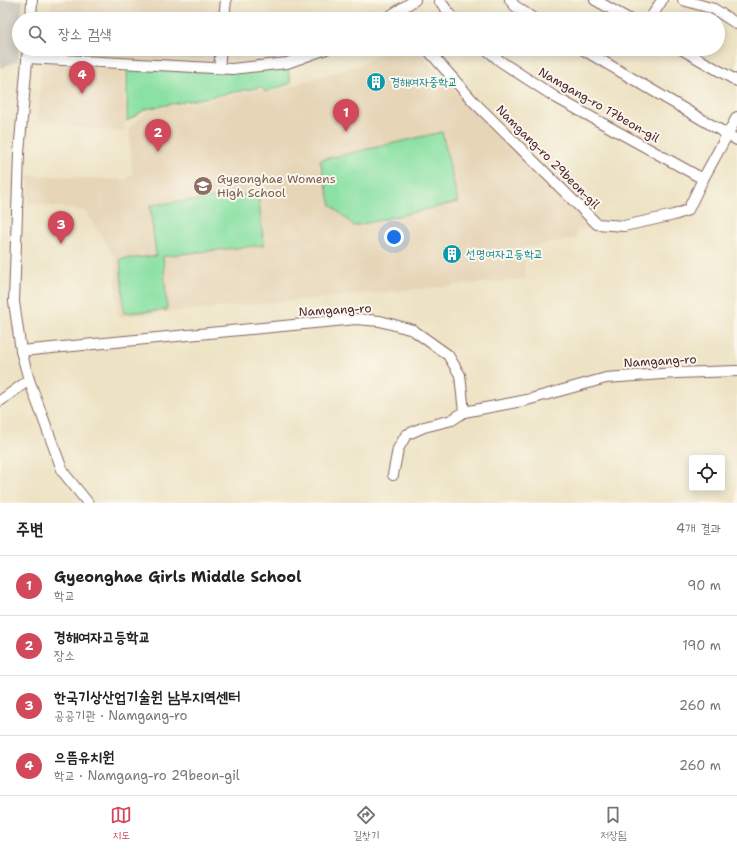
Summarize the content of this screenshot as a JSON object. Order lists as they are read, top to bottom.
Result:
{
  "streets": {
    "street": ["Namgang-ro 17beon-gil", "Namgang-ro 29beon-gil", "Namgang-ro"]
  },
  "crossings": [
    ["Namgang-ro 17beon-gil", "Namgang-ro 29beon-gil"]
  ],
  "places": {
    "building": ["경해여자중학교", "선명여자고등학교"],
    "school or university": ["Gyeonghae Womens High School"]
  },
  "page": {
    "search": "장소 검색",
    "pins": [
      "4",
      "1",
      "2",
      "3"
    ],
    "heading": ["주변", "4개 결과"],
    "list": [
      {
        "mark": "1",
        "name": "Gyeonghae Girls Middle School",
        "note": "학교",
        "value": "90 m"
      },
      {
        "mark": "2",
        "name": "경해여자고등학교",
        "note": "장소",
        "value": "190 m"
      },
      {
        "mark": "3",
        "name": "한국기상산업기술원 남부지역센터",
        "note": "공공기관 · Namgang-ro",
        "value": "260 m"
      },
      {
        "mark": "4",
        "name": "으뜸유치원",
        "note": "학교 · Namgang-ro 29beon-gil",
        "value": "260 m"
      }
    ],
    "nav": ["지도", "길찾기", "저장됨"]
  }
}
